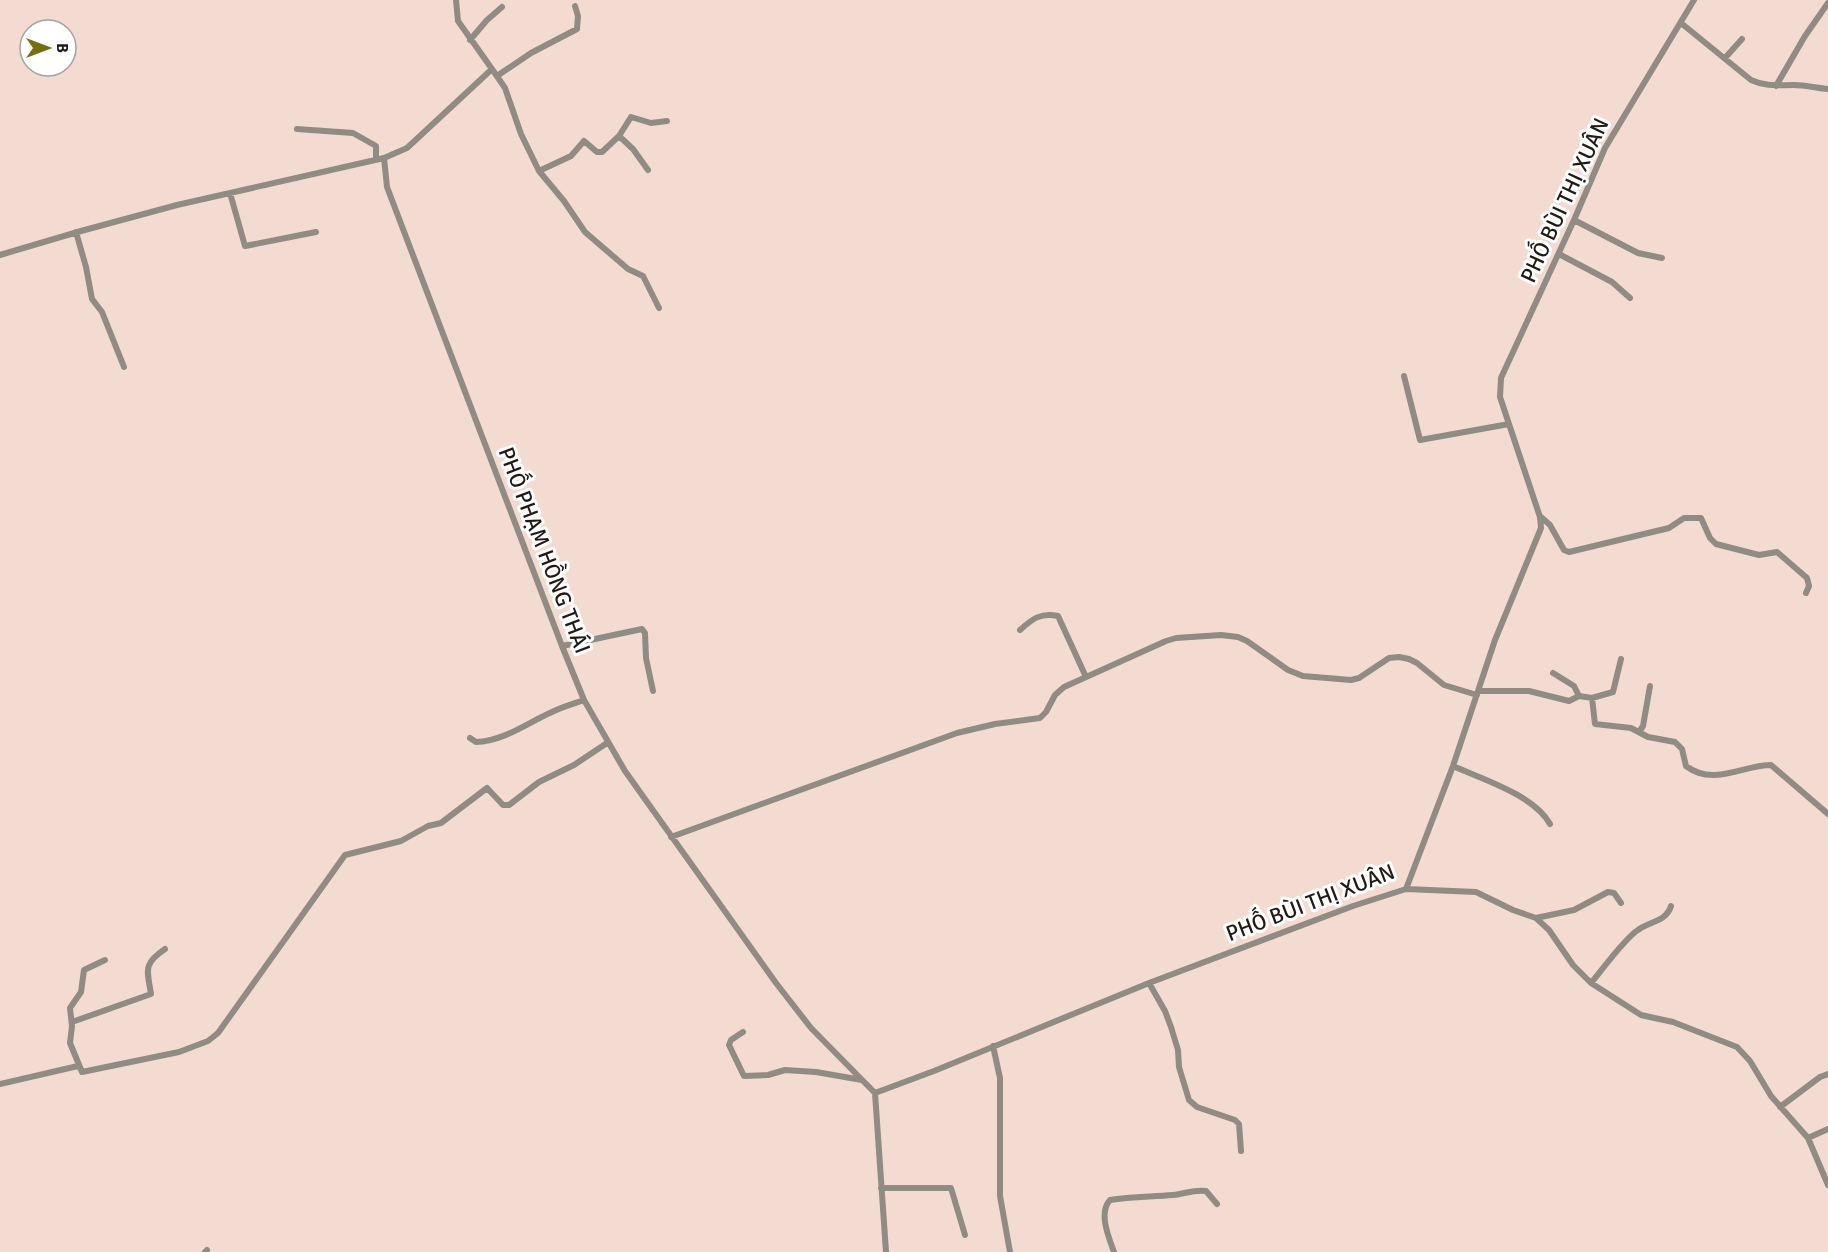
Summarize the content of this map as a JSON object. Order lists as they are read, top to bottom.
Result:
{
  "streets": {
    "street": ["PHỐ BÙI THỊ XUÂN", "PHỐ PHẠM HỒNG THÁI"]
  },
  "crossings": [
    ["PHỐ BÙI THỊ XUÂN", "PHỐ PHẠM HỒNG THÁI"]
  ],
  "north": "right"
}
